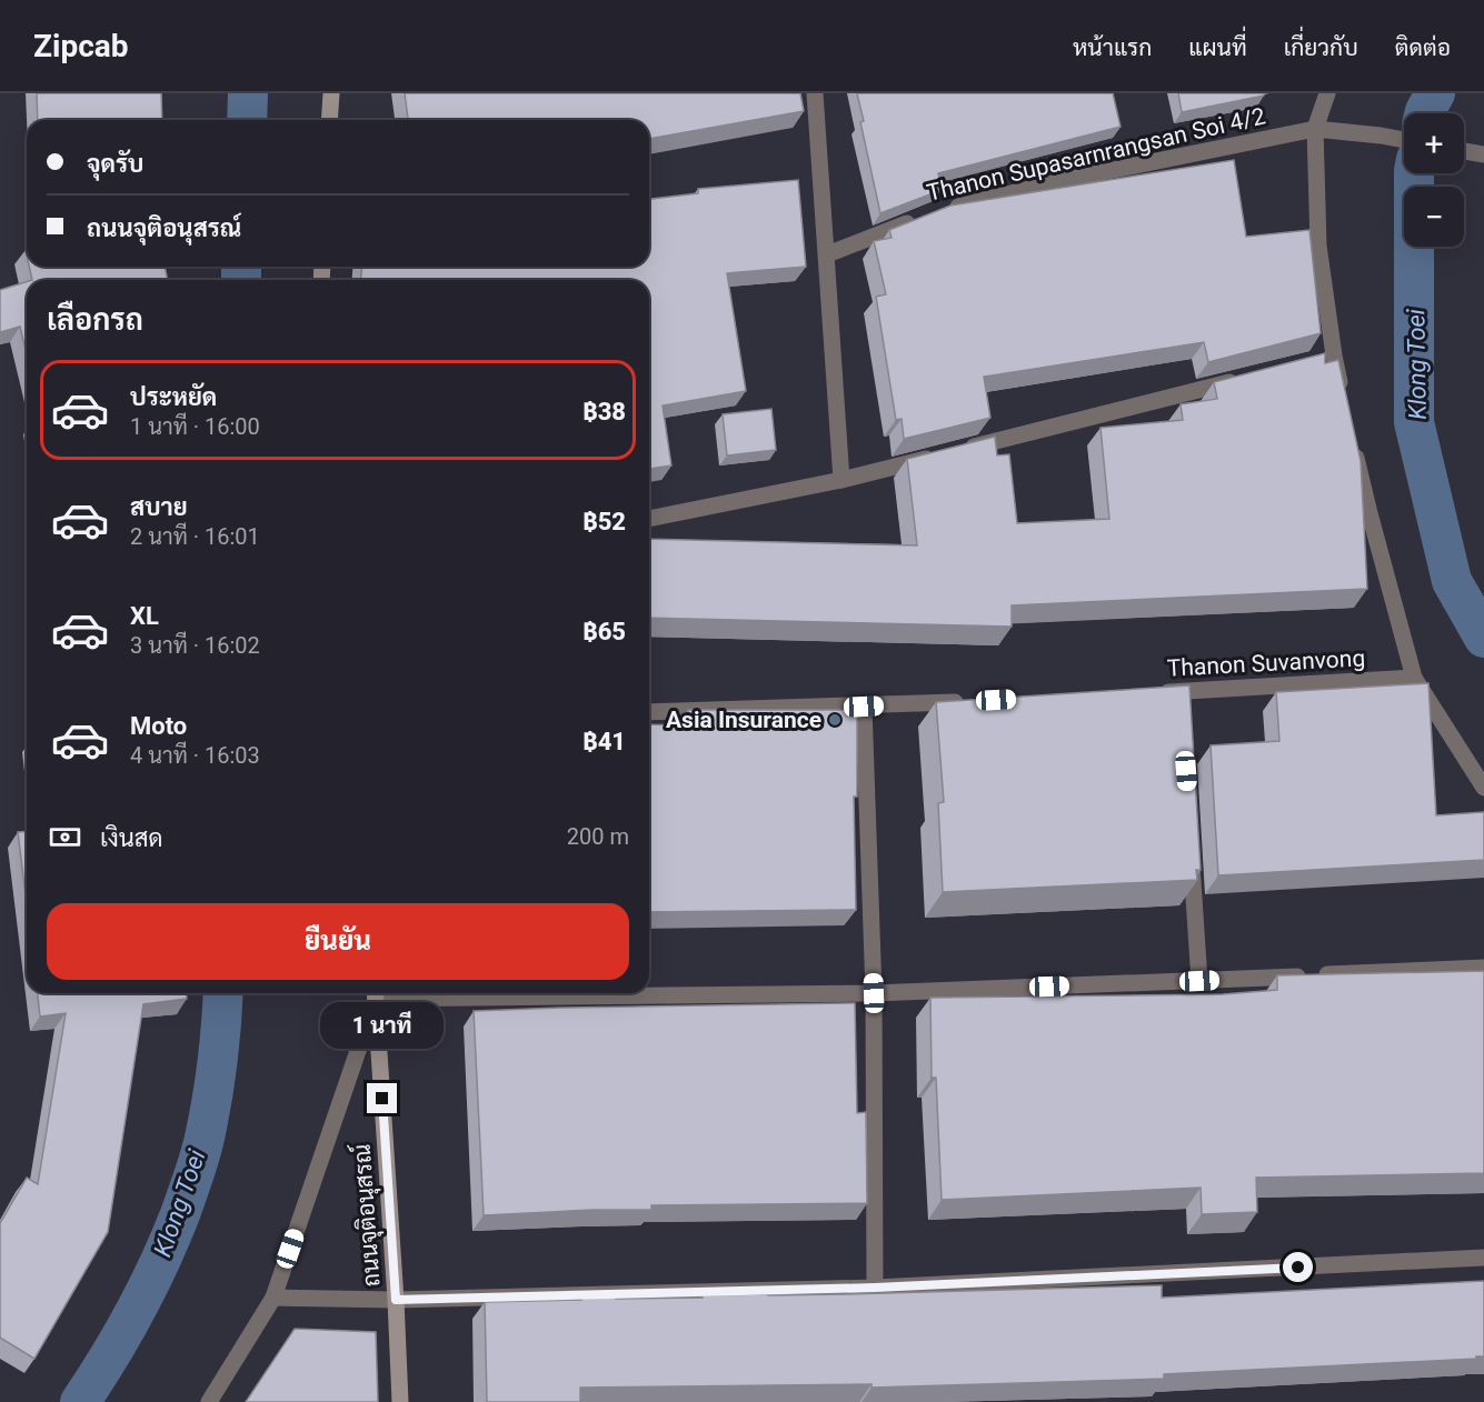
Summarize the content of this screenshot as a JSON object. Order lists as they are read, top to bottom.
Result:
{
  "streets": {
    "street": ["Thanon Supasarnrangsan Soi 4/2", "Thanon Suvanvong", "ถนนจุติอนุสรณ์"]
  },
  "water": ["Klong Toei"],
  "places": ["Asia Insurance"],
  "page": {
    "header": "Zipcab",
    "nav": [
      "หน้าแรก",
      "แผนที่",
      "เกี่ยวกับ",
      "ติดต่อ"
    ],
    "map_buttons": ["+", "−"],
    "banner": ["จุดรับ", "ถนนจุติอนุสรณ์"],
    "heading": "เลือกรถ",
    "list": [
      {
        "name": "ประหยัด",
        "note": "1 นาที · 16:00",
        "value": "฿38"
      },
      {
        "name": "สบาย",
        "note": "2 นาที · 16:01",
        "value": "฿52"
      },
      {
        "name": "XL",
        "note": "3 นาที · 16:02",
        "value": "฿65"
      },
      {
        "name": "Moto",
        "note": "4 นาที · 16:03",
        "value": "฿41"
      }
    ],
    "pay": ["เงินสด", "200 m"],
    "buttons": "ยืนยัน",
    "bubble": "1 นาที"
  }
}
